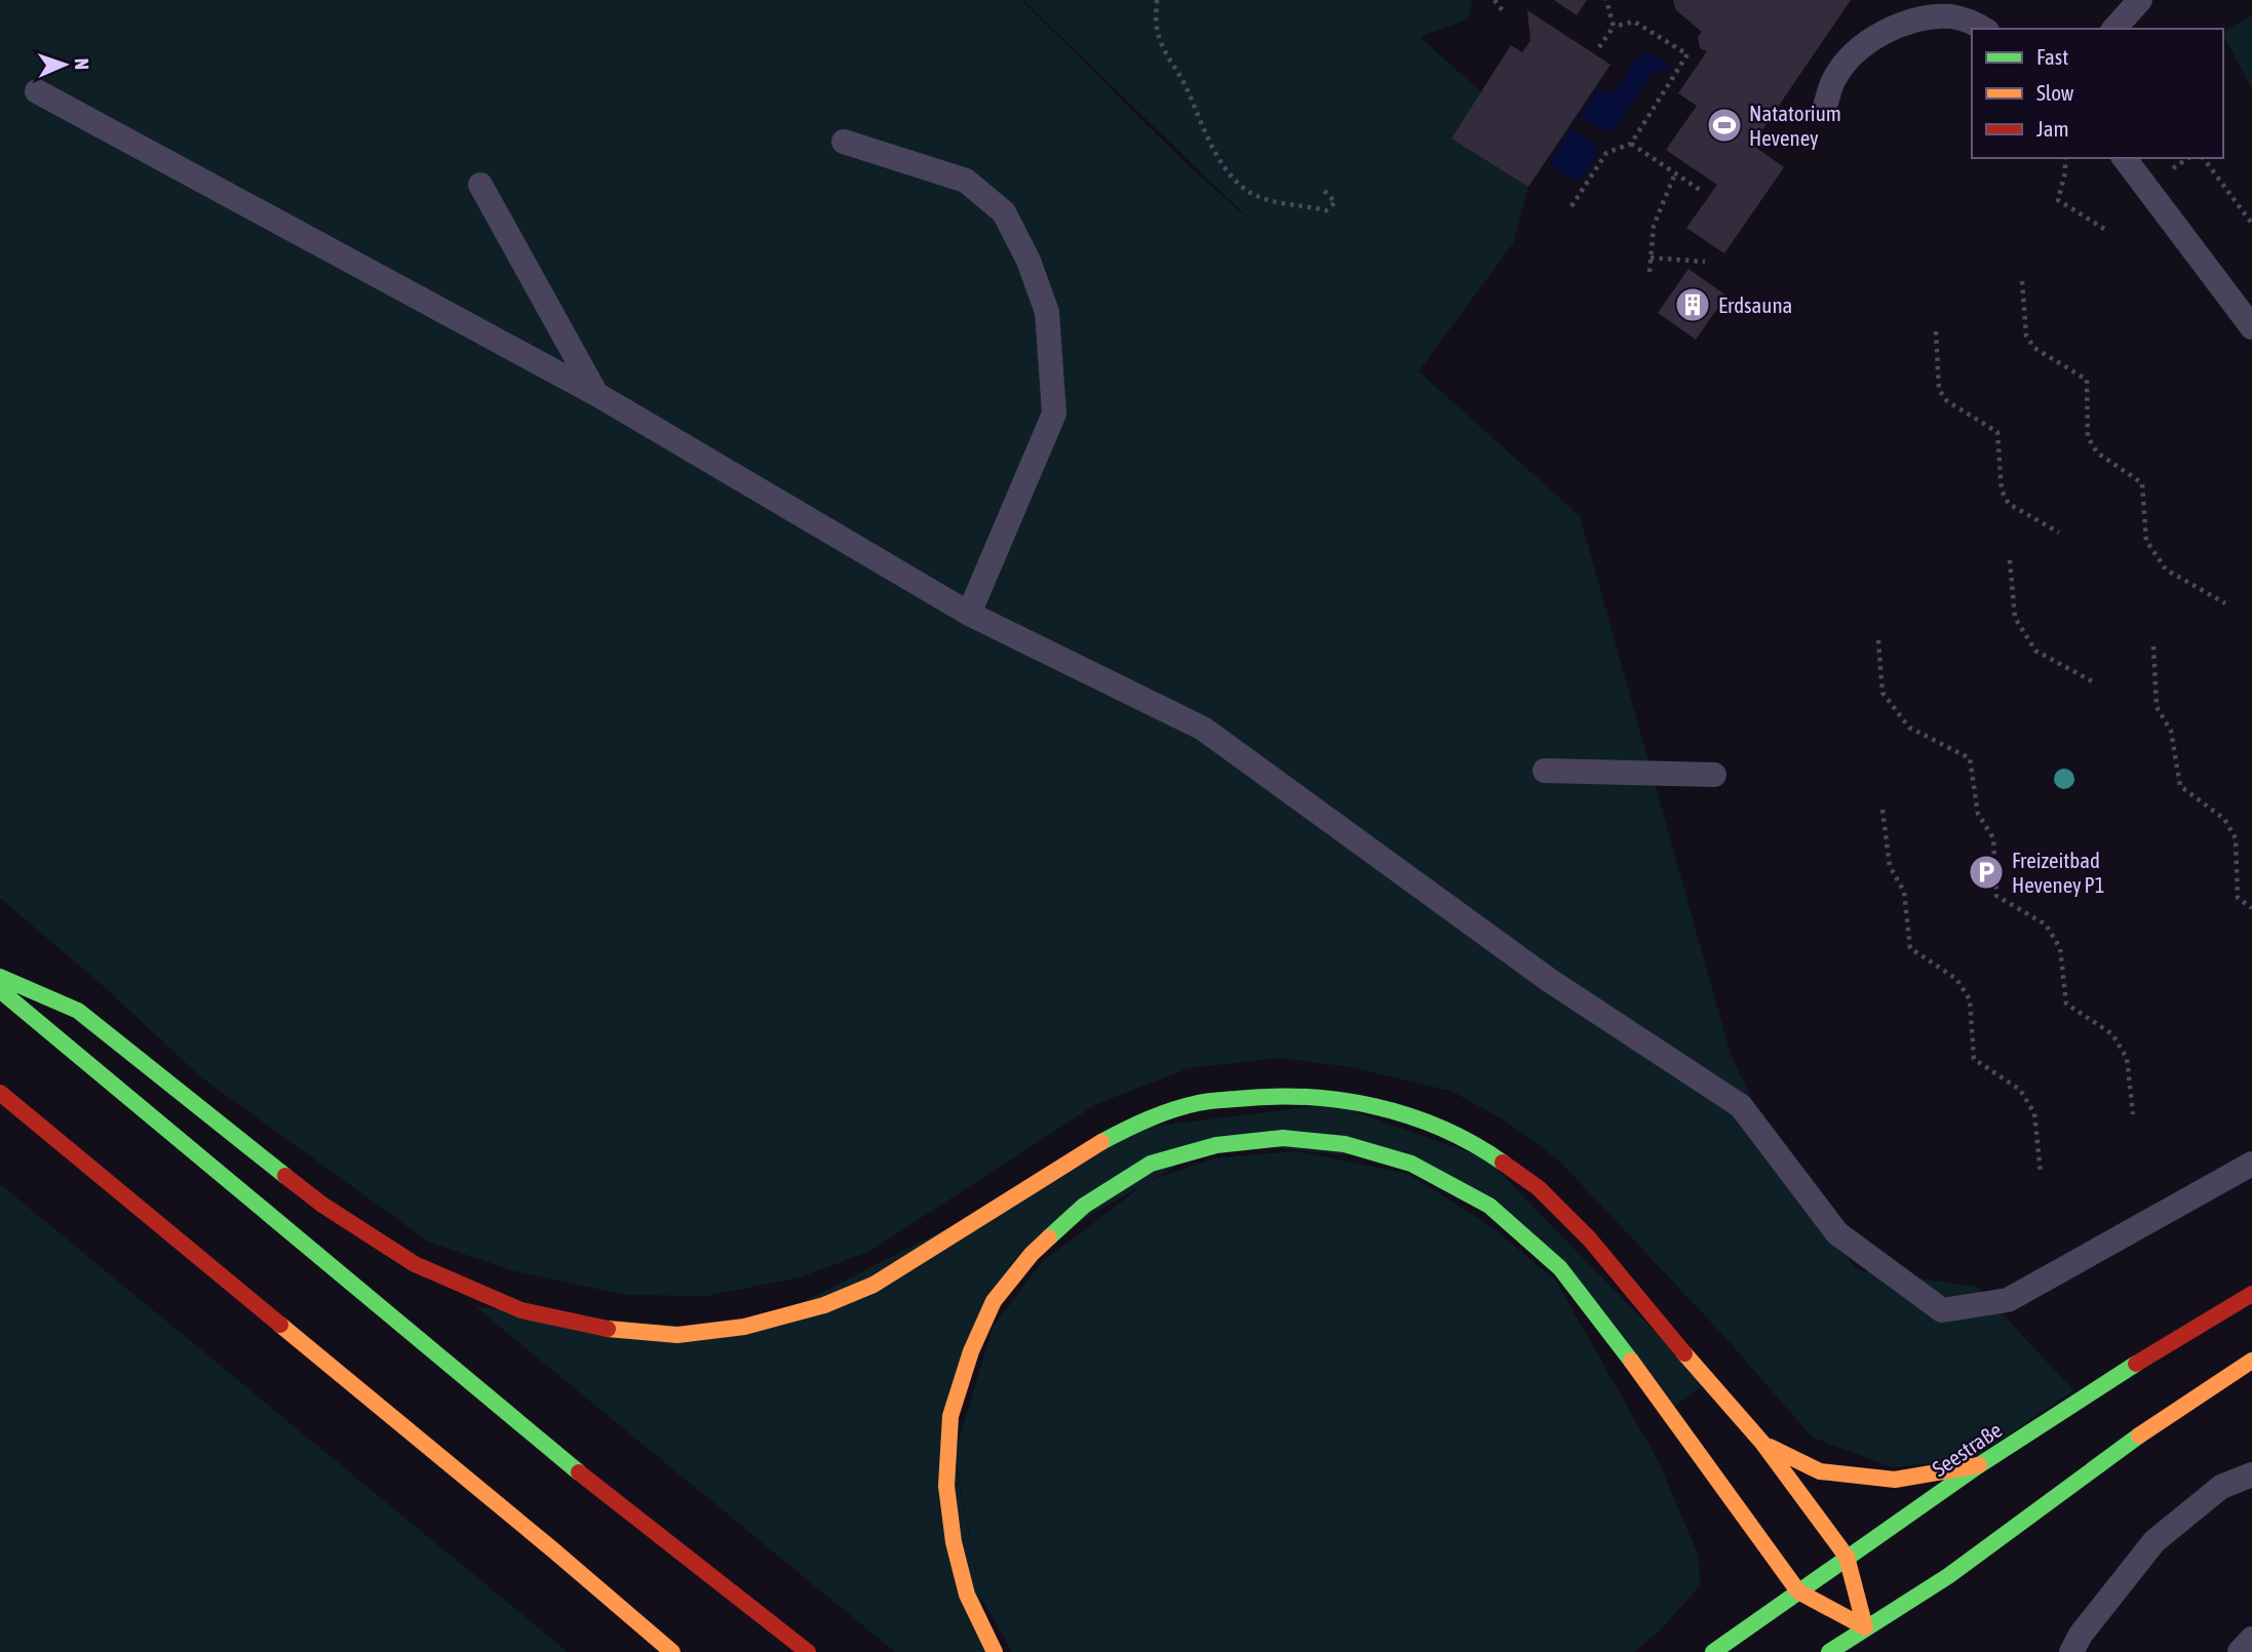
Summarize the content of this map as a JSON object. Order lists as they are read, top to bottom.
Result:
{
  "streets": {
    "main road": ["Seestraße"]
  },
  "places": {
    "sports": ["Natatorium Heveney"],
    "building": ["Erdsauna"],
    "parking": ["Freizeitbad Heveney P1"]
  },
  "legend": ["Fast", "Slow", "Jam"],
  "north": "right"
}
